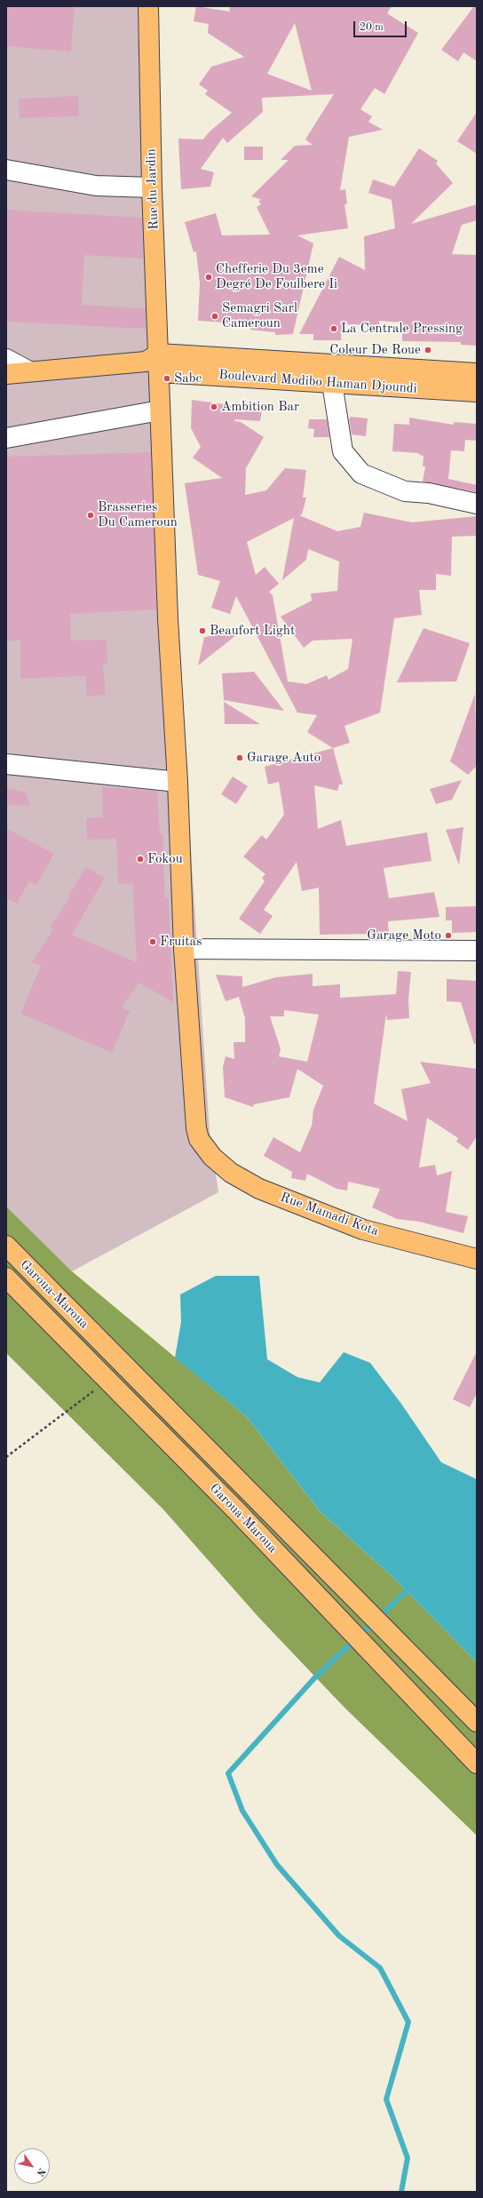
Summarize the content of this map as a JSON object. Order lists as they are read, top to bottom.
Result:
{
  "streets": {
    "main road": [
      "Rue du Jardin",
      "Boulevard Modibo Haman Djoundi",
      "Rue Mamadi Kota",
      "Garoua-Maroua"
    ]
  },
  "crossings": [
    ["Rue du Jardin", "Boulevard Modibo Haman Djoundi"],
    ["Rue du Jardin", "Rue Mamadi Kota"]
  ],
  "places": [
    "Chefferie Du 3eme Degré De Foulbere Ii",
    "Semagri Sarl Cameroun",
    "La Centrale Pressing",
    "Coleur De Roue",
    "Sabc",
    "Ambition Bar",
    "Brasseries Du Cameroun",
    "Beaufort Light",
    "Garage Auto",
    "Fokou",
    "Garage Moto",
    "Fruitas"
  ],
  "scale_bar": "20 m",
  "north": "bottom right"
}
